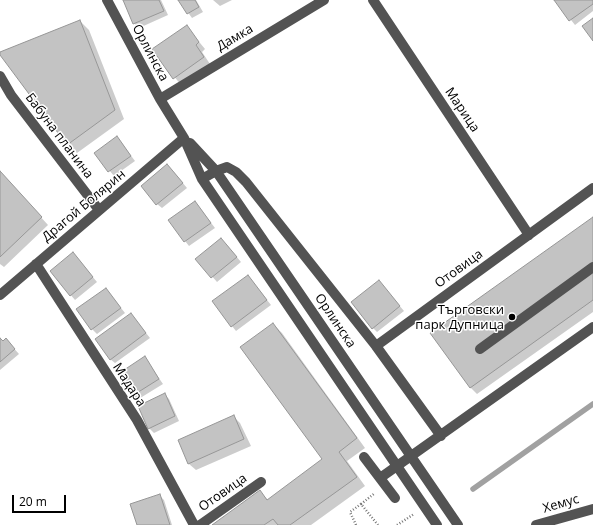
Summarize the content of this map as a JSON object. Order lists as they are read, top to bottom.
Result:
{
  "streets": {
    "street": [
      "Дамка",
      "Орлинска",
      "Марица",
      "Бабуна планина",
      "Драгой Болярин",
      "Отовица",
      "Мадара",
      "Хемус"
    ]
  },
  "crossings": [
    ["Дамка", "Орлинска"],
    ["Орлинска", "Драгой Болярин"],
    ["Марица", "Отовица"],
    ["Бабуна планина", "Драгой Болярин"],
    ["Драгой Болярин", "Мадара"]
  ],
  "places": ["Търговски парк Дупница"],
  "scale_bar": "20 m"
}
